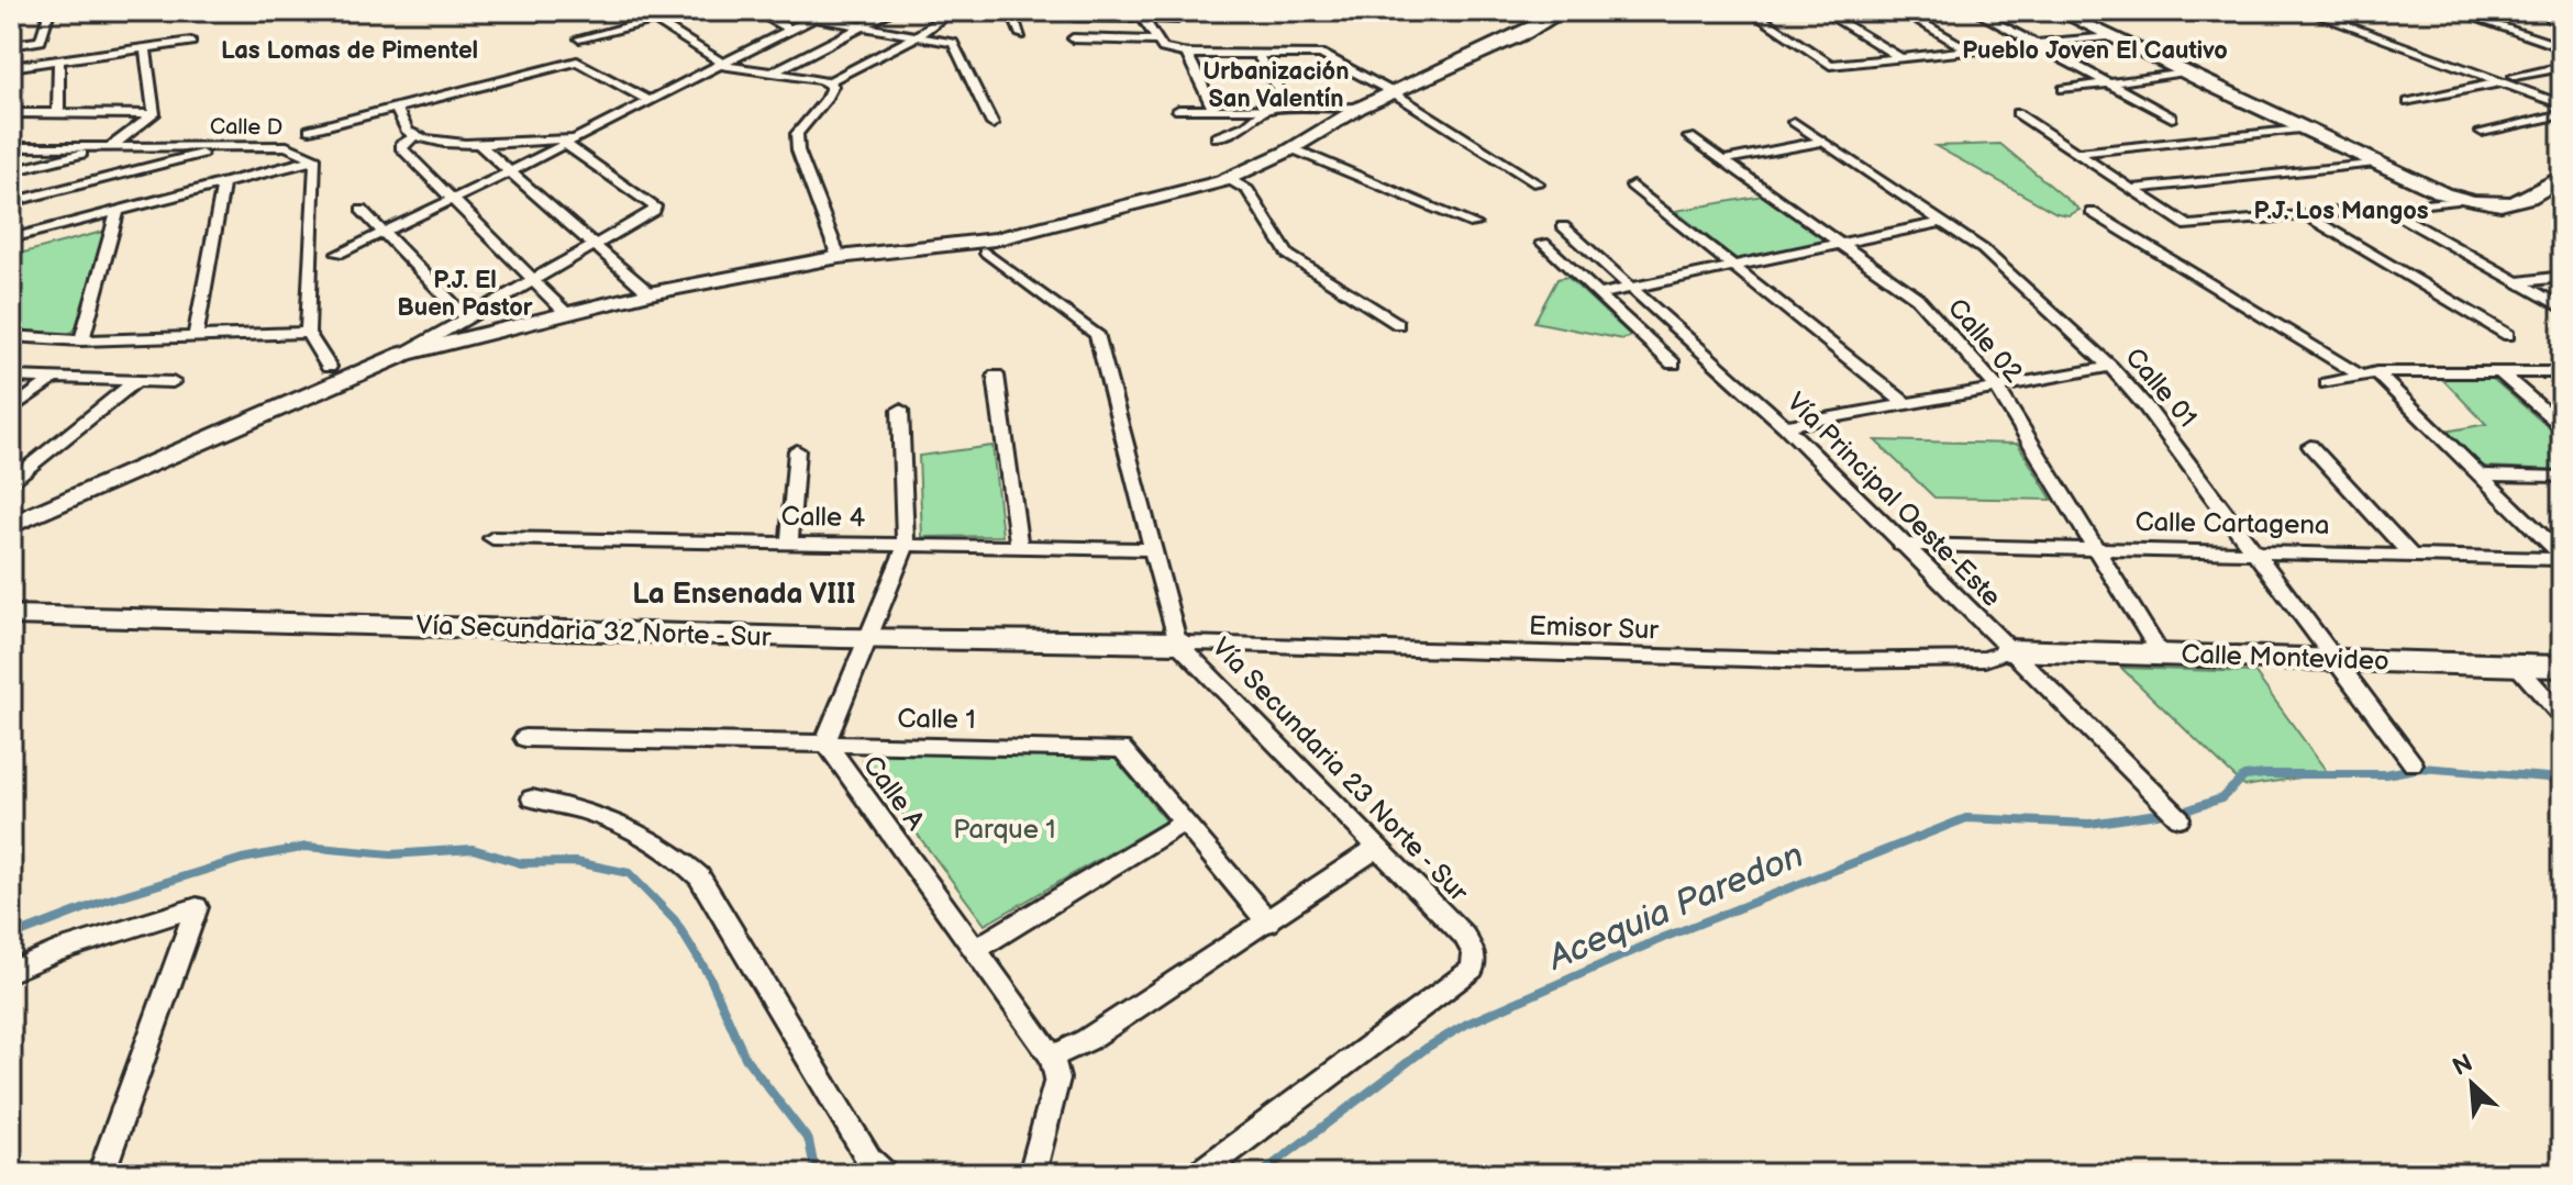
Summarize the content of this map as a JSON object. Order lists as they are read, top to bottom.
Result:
{
  "streets": {
    "street": [
      "Calle D",
      "Calle 02",
      "Calle 01",
      "Vía Principal Oeste-Este",
      "Calle 4",
      "Calle Cartagena",
      "Emisor Sur",
      "Vía Secundaria 32 Norte - Sur",
      "Calle Montevideo",
      "Calle 1",
      "Vía Secundaria 23 Norte - Sur",
      "Calle A"
    ]
  },
  "crossings": [
    ["Calle 02", "Calle Cartagena"],
    ["Calle 02", "Calle Montevideo"],
    ["Calle 01", "Calle Cartagena"],
    ["Calle 01", "Calle Montevideo"],
    ["Vía Principal Oeste-Este", "Calle Cartagena"],
    ["Vía Principal Oeste-Este", "Emisor Sur"],
    ["Vía Principal Oeste-Este", "Calle Montevideo"],
    ["Calle 4", "Vía Secundaria 23 Norte - Sur"],
    ["Emisor Sur", "Vía Secundaria 32 Norte - Sur"],
    ["Emisor Sur", "Calle Montevideo"],
    ["Emisor Sur", "Vía Secundaria 23 Norte - Sur"],
    ["Vía Secundaria 32 Norte - Sur", "Vía Secundaria 23 Norte - Sur"],
    ["Calle 1", "Calle A"]
  ],
  "districts": [
    "Las Lomas de Pimentel",
    "Pueblo Joven El Cautivo",
    "Urbanización San Valentín",
    "P.J. Los Mangos",
    "P.J. El Buen Pastor",
    "La Ensenada VIII"
  ],
  "water": ["Acequia Paredon"],
  "parks": ["Parque 1"],
  "north": "top left"
}
